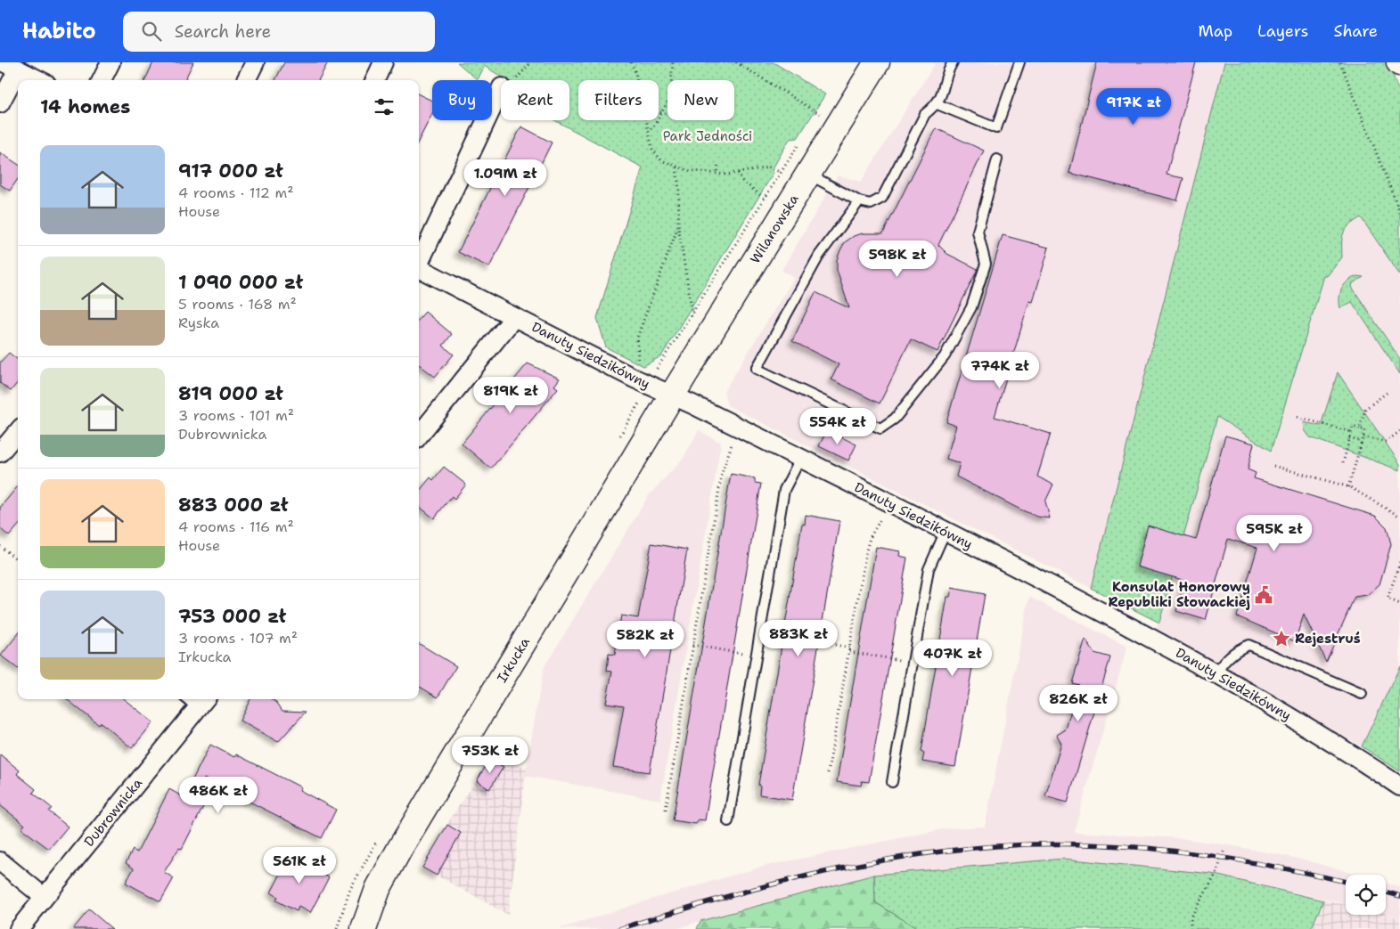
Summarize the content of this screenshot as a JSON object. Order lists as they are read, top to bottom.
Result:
{
  "streets": {
    "street": [
      "Wilanowska",
      "Danuty Siedzikówny",
      "Irkucka",
      "Dubrownicka"
    ]
  },
  "crossings": [
    ["Wilanowska", "Danuty Siedzikówny"],
    ["Wilanowska", "Irkucka"],
    ["Danuty Siedzikówny", "Irkucka"]
  ],
  "parks": ["Park Jedności"],
  "places": {
    "public building": ["Konsulat Honorowy Republiki Słowackiej"],
    "place": ["Rejestruś"]
  },
  "page": {
    "header": "Habito",
    "search": "Search here",
    "nav": ["Map", "Layers", "Share"],
    "chip": [
      "Buy",
      "Rent",
      "Filters",
      "New"
    ],
    "heading": "14 homes",
    "price": [
      "917K zł",
      "1.09M zł",
      "598K zł",
      "774K zł",
      "819K zł",
      "554K zł",
      "595K zł",
      "883K zł",
      "582K zł",
      "407K zł",
      "826K zł",
      "753K zł",
      "486K zł",
      "561K zł"
    ],
    "list": [
      {
        "name": "917 000 zł",
        "note": "4 rooms · 112 m² · House"
      },
      {
        "name": "1 090 000 zł",
        "note": "5 rooms · 168 m² · Ryska"
      },
      {
        "name": "819 000 zł",
        "note": "3 rooms · 101 m² · Dubrownicka"
      },
      {
        "name": "883 000 zł",
        "note": "4 rooms · 116 m² · House"
      },
      {
        "name": "753 000 zł",
        "note": "3 rooms · 107 m² · Irkucka"
      }
    ]
  }
}
